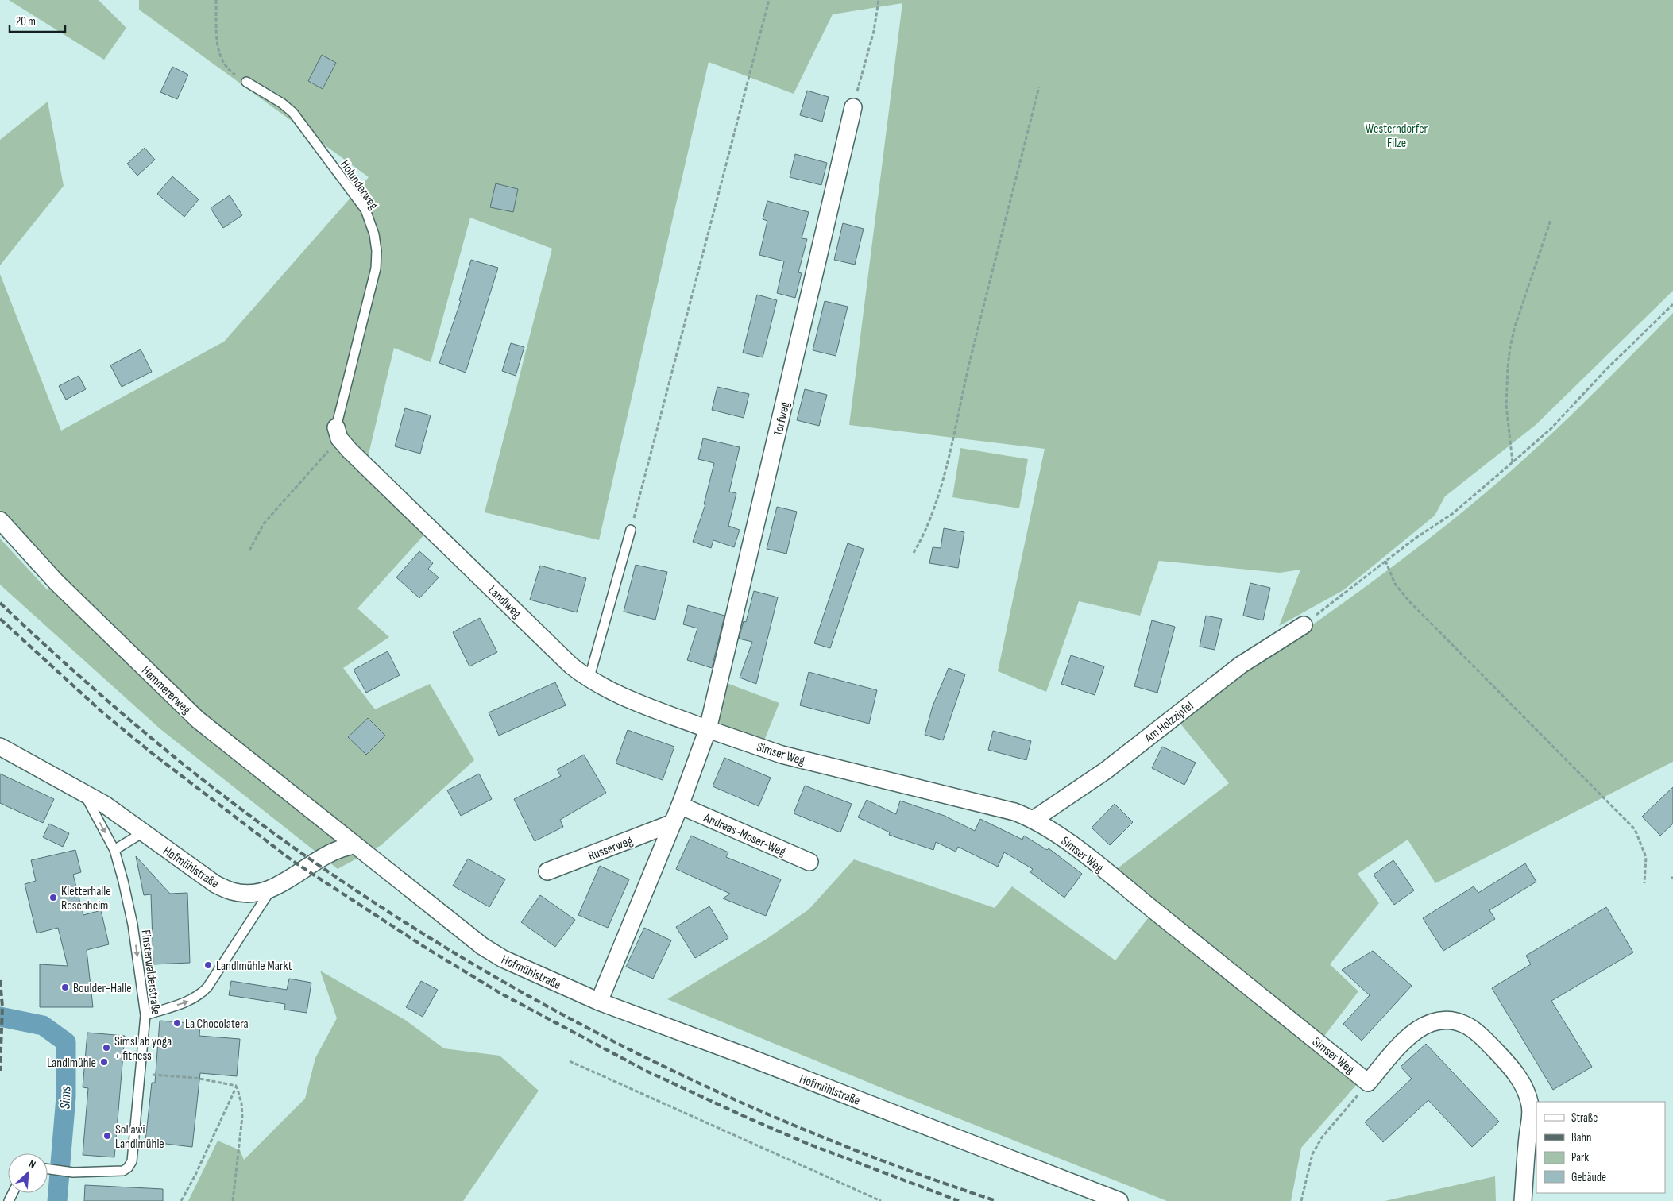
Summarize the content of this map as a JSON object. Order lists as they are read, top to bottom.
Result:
{
  "streets": {
    "street": [
      "Torfweg",
      "Landlweg",
      "Hammererweg",
      "Am Holzzipfel",
      "Simser Weg",
      "Andreas-Moser-Weg",
      "Russerweg",
      "Hofmühlstraße"
    ],
    "lane": ["Holunderweg", "Finsterwalderstraße"]
  },
  "crossings": [
    ["Holunderweg", "Landlweg"],
    ["Torfweg", "Landlweg"],
    ["Torfweg", "Simser Weg"],
    ["Landlweg", "Simser Weg"],
    ["Hammererweg", "Hofmühlstraße"],
    ["Am Holzzipfel", "Simser Weg"],
    ["Hofmühlstraße", "Finsterwalderstraße"]
  ],
  "one_way": ["Finsterwalderstraße"],
  "water": ["Sims"],
  "parks": ["Westerndorfer Filze"],
  "places": [
    "Kletterhalle Rosenheim",
    "Landlmühle Markt",
    "Boulder-Halle",
    "La Chocolatera",
    "SimsLab yoga + fitness",
    "Landlmühle",
    "SoLawi Landlmühle"
  ],
  "legend": [
    "Straße",
    "Bahn",
    "Park",
    "Gebäude"
  ],
  "scale_bar": "20 m",
  "north": "top right"
}
